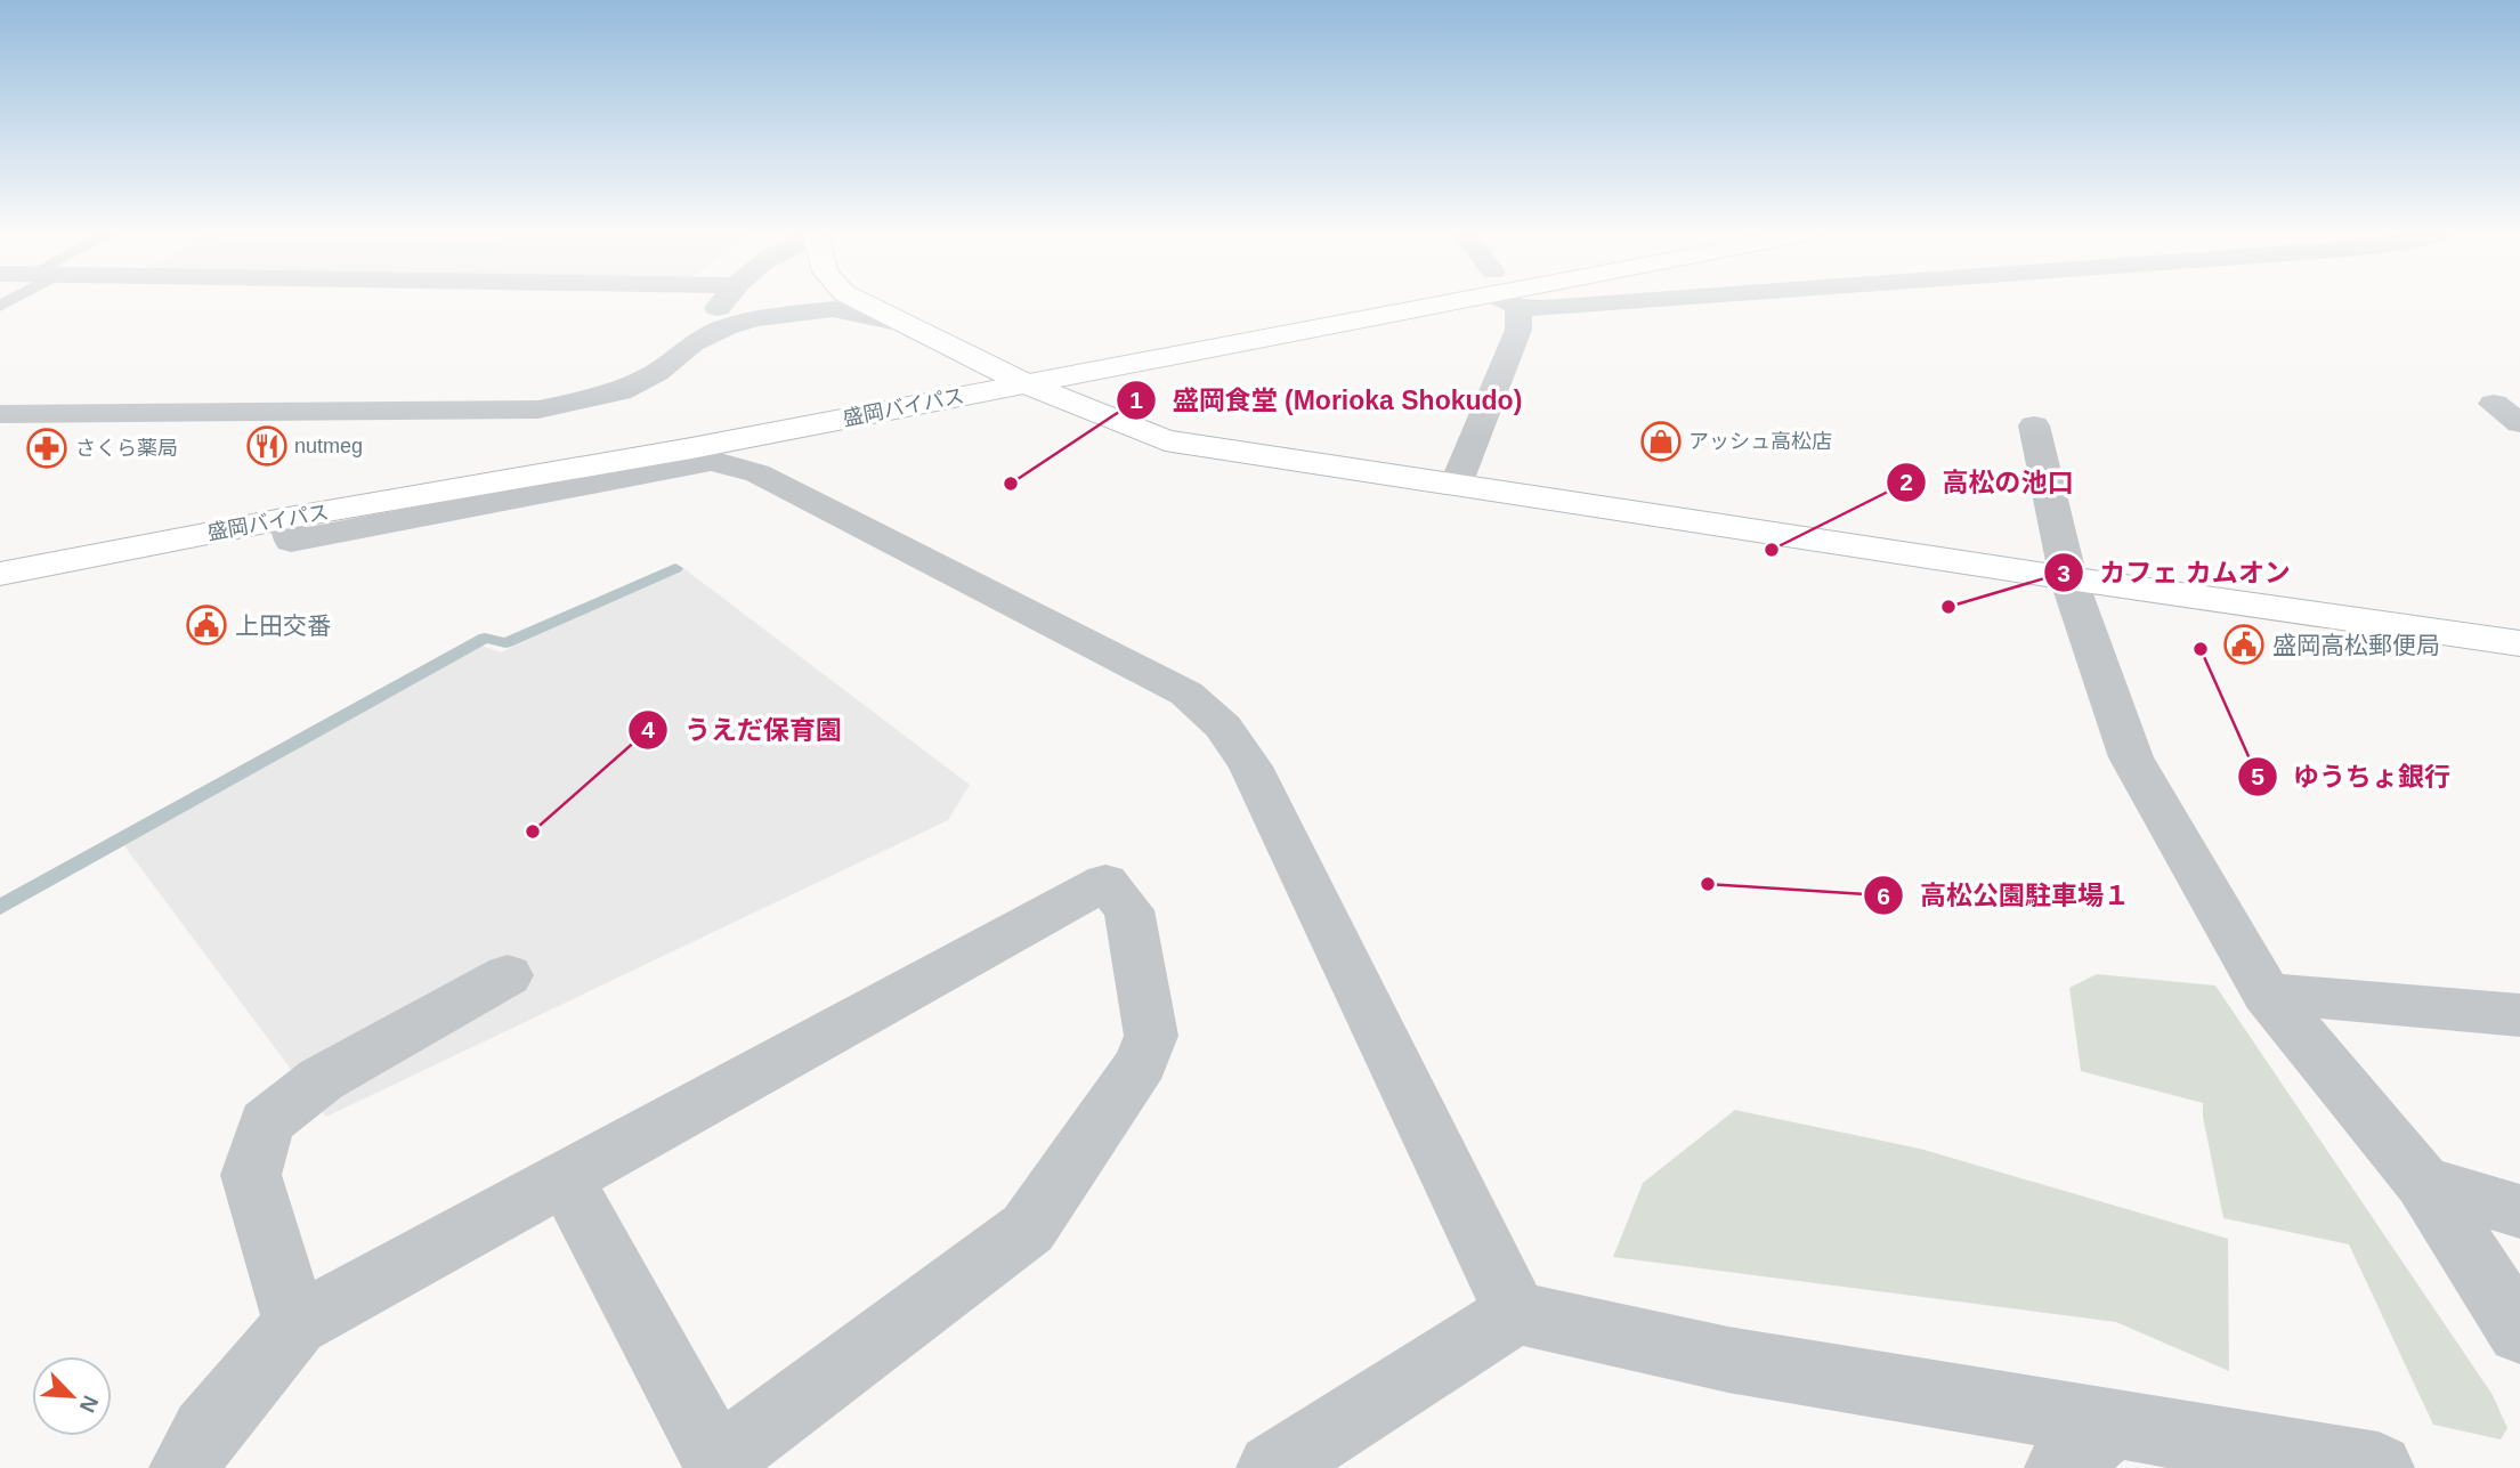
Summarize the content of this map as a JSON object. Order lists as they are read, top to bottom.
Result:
{
  "streets": {
    "main road": ["盛岡バイパス"]
  },
  "places": {
    "shop": ["アッシュ高松店"],
    "restaurant": ["nutmeg"],
    "pharmacy": ["さくら薬局"],
    "other": [
      "盛岡食堂 (Morioka Shokudo)",
      "高松の池口",
      "カフェ カムオン",
      "ゆうちょ銀行",
      "うえだ保育園",
      "高松公園駐車場１"
    ],
    "public building": ["上田交番", "盛岡高松郵便局"]
  },
  "north": "bottom right"
}
